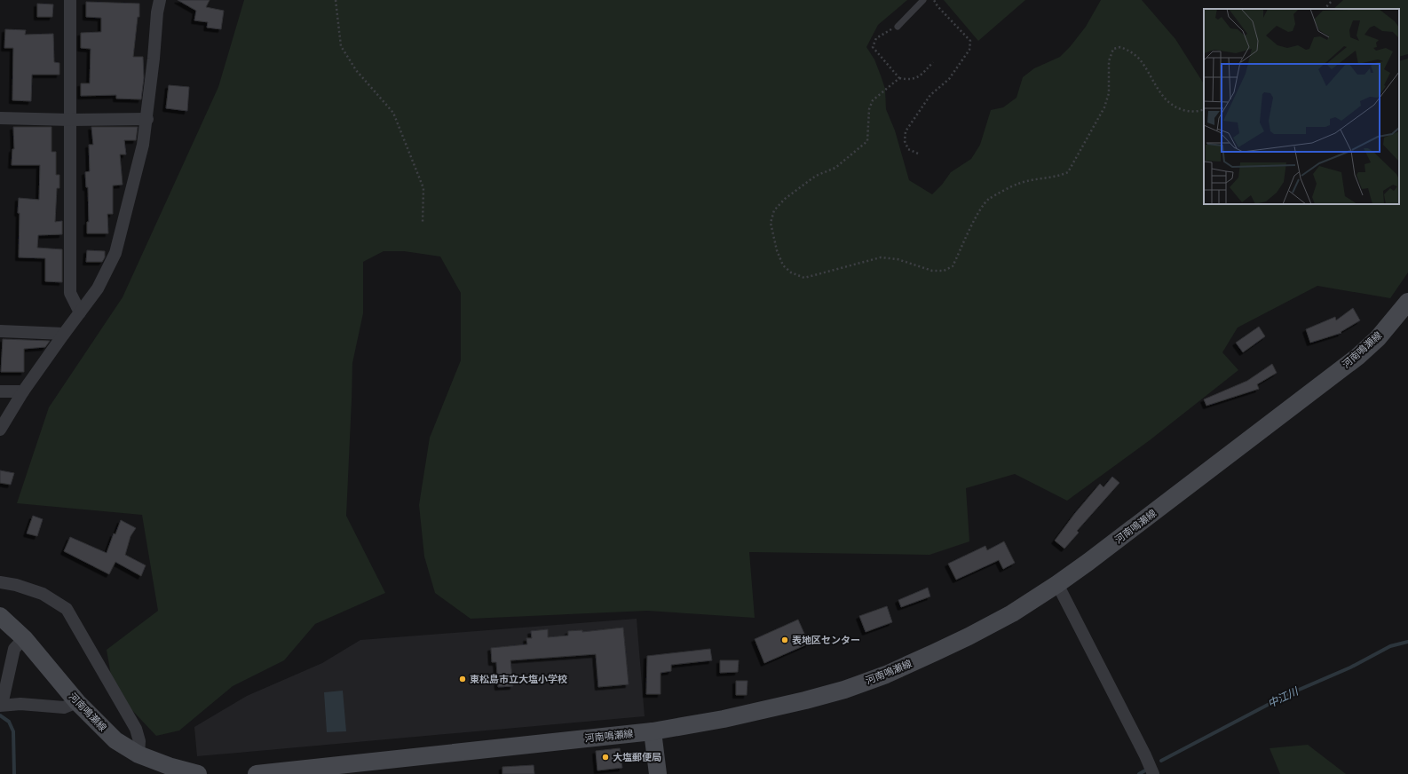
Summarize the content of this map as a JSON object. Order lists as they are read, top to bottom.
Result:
{
  "streets": {
    "main road": ["河南鳴瀬線"]
  },
  "water": ["中江川"],
  "places": ["表地区センター", "東松島市立大塩小学校", "大塩郵便局"]
}
